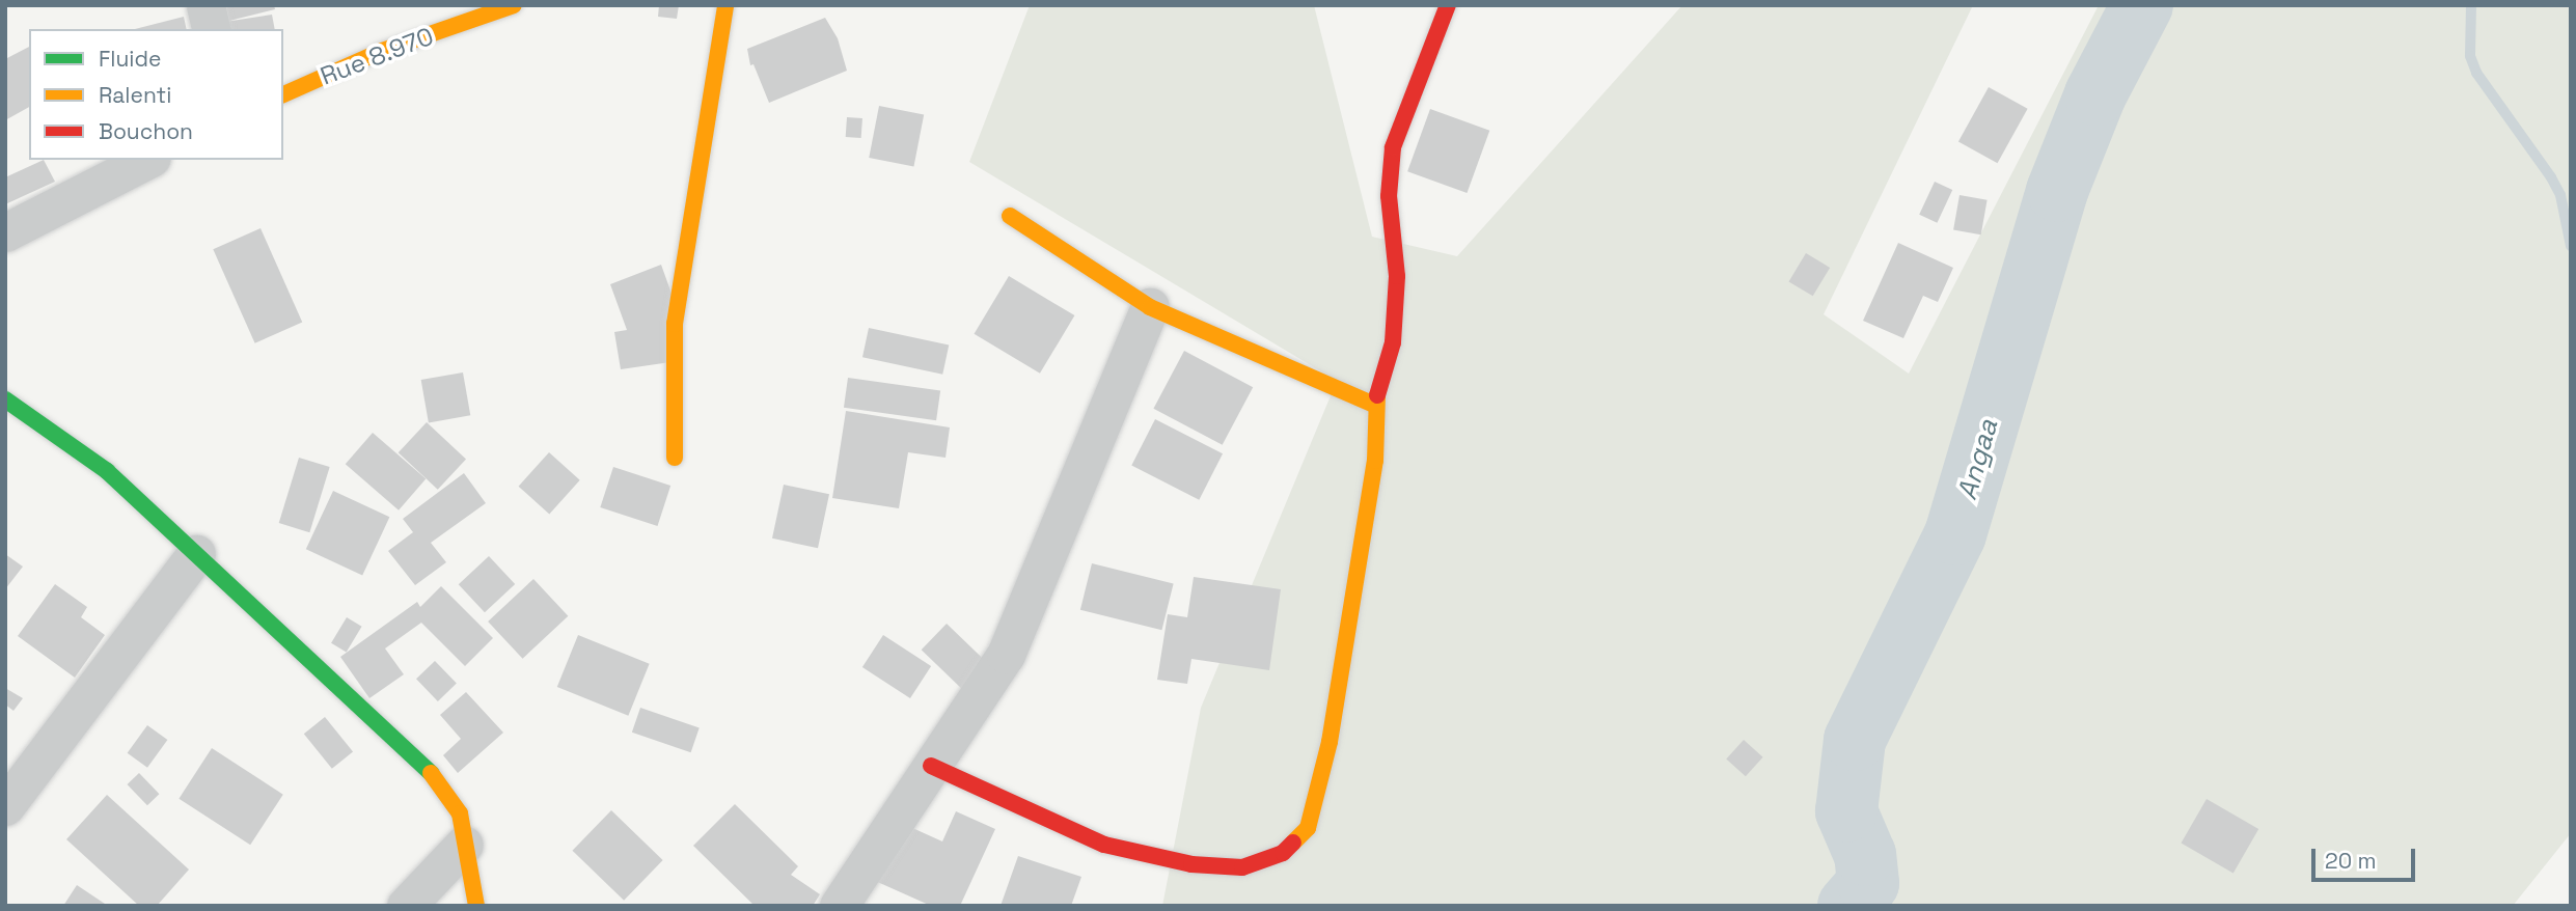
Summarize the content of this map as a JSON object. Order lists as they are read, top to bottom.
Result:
{
  "streets": {
    "street": ["Rue 8.970"]
  },
  "water": ["Angaa"],
  "legend": ["Fluide", "Ralenti", "Bouchon"],
  "scale_bar": "20 m"
}
